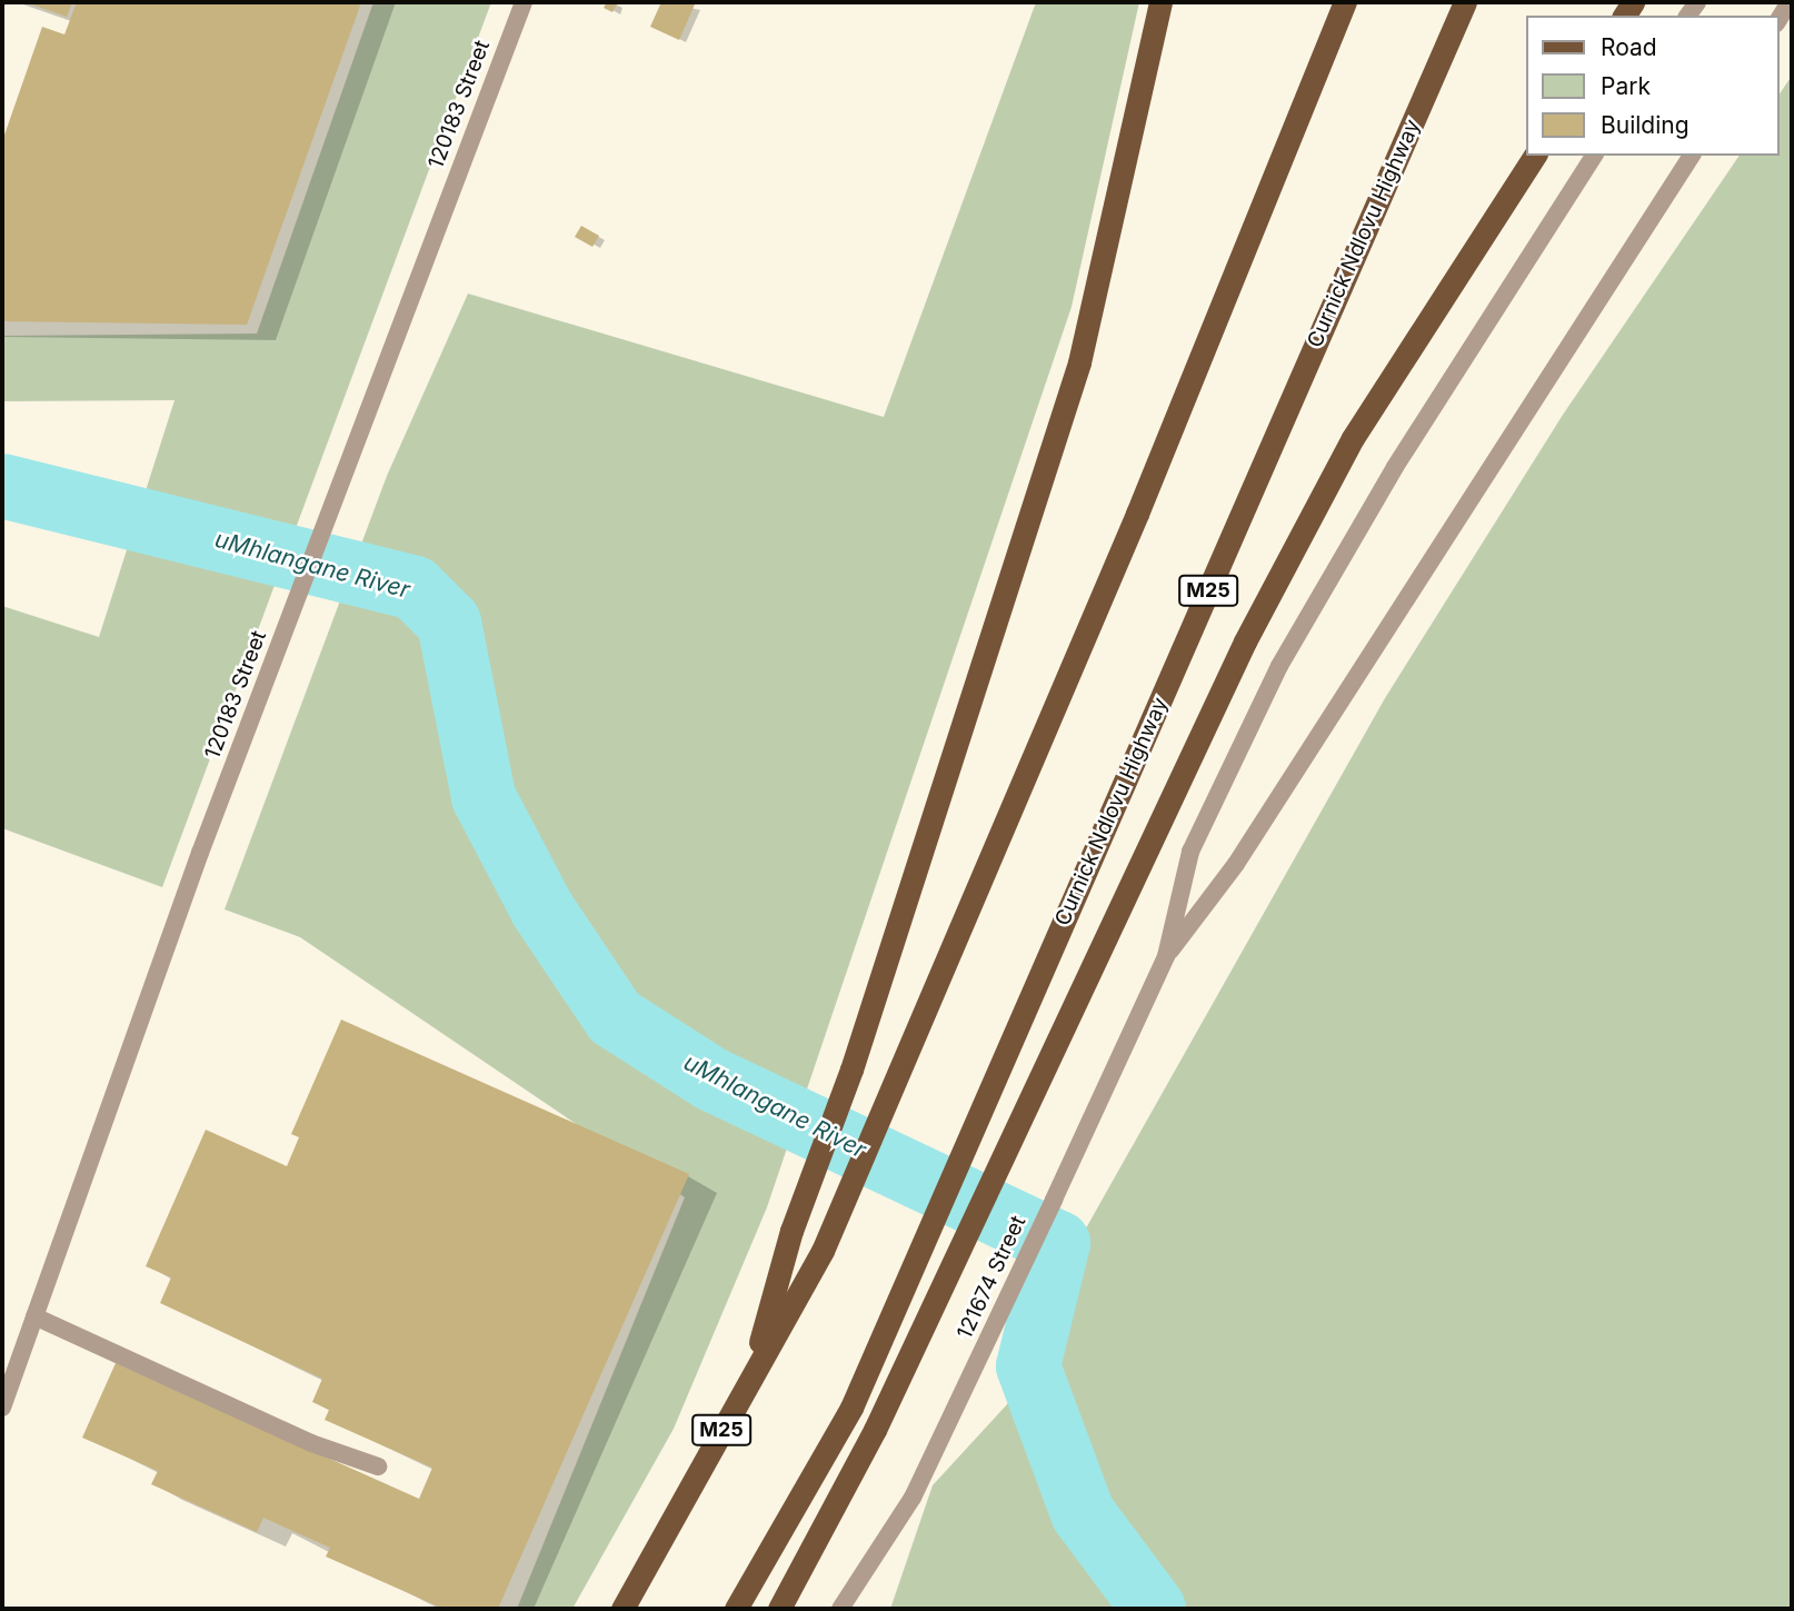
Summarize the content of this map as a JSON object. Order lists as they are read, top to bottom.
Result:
{
  "streets": {
    "main road": ["Curnick Ndlovu Highway", "M25"],
    "lane": ["120183 Street", "121674 Street"]
  },
  "water": ["uMhlangane River"],
  "legend": ["Road", "Park", "Building"]
}
